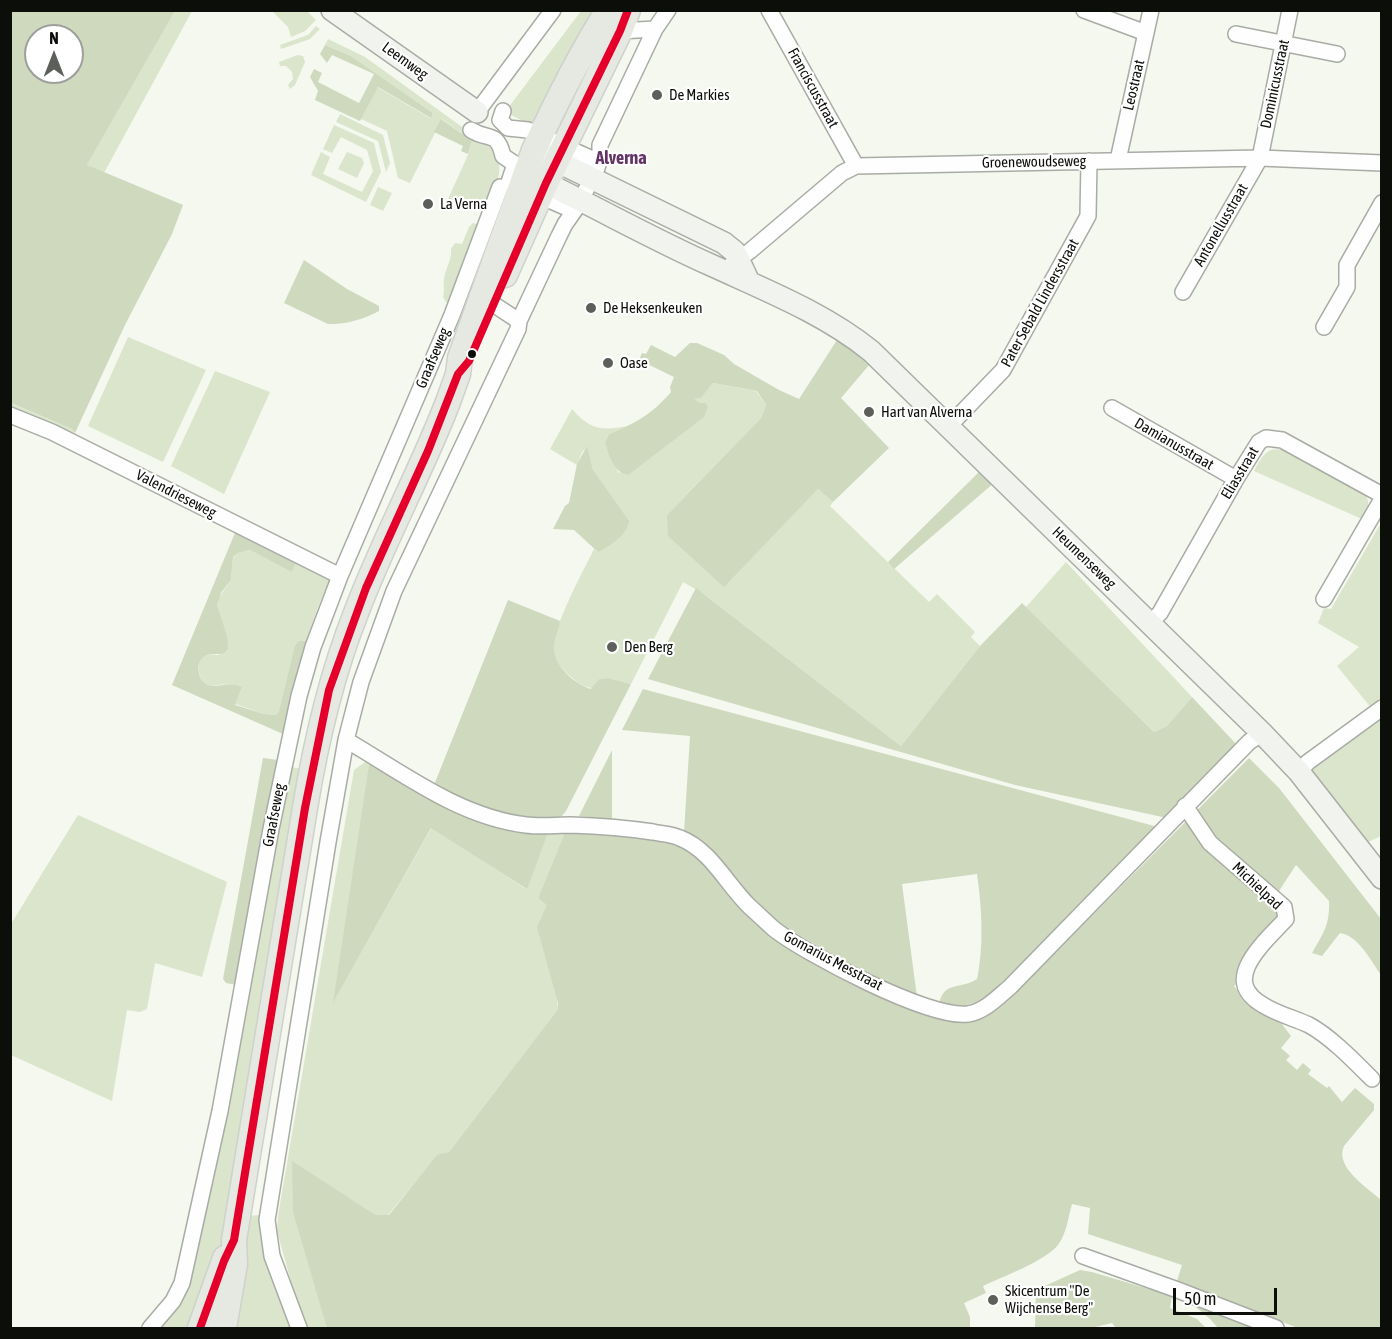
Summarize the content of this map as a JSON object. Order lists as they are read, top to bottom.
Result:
{
  "streets": {
    "main road": ["Graafseweg"],
    "street": [
      "Leemweg",
      "Dominicusstraat",
      "Leostraat",
      "Franciscusstraat",
      "Groenewoudseweg",
      "Antonellusstraat",
      "Pater Sebald Lindersstraat",
      "Damianusstraat",
      "Eliasstraat",
      "Valendrieseweg",
      "Heumenseweg",
      "Michielpad",
      "Gomarius Messtraat"
    ]
  },
  "crossings": [
    ["Dominicusstraat", "Groenewoudseweg"],
    ["Dominicusstraat", "Antonellusstraat"],
    ["Leostraat", "Groenewoudseweg"],
    ["Franciscusstraat", "Groenewoudseweg"],
    ["Groenewoudseweg", "Antonellusstraat"],
    ["Groenewoudseweg", "Pater Sebald Lindersstraat"],
    ["Pater Sebald Lindersstraat", "Heumenseweg"],
    ["Graafseweg", "Valendrieseweg"],
    ["Graafseweg", "Heumenseweg"],
    ["Damianusstraat", "Eliasstraat"],
    ["Eliasstraat", "Heumenseweg"],
    ["Heumenseweg", "Gomarius Messtraat"],
    ["Michielpad", "Gomarius Messtraat"]
  ],
  "districts": ["Alverna"],
  "places": [
    "De Markies",
    "La Verna",
    "De Heksenkeuken",
    "Oase",
    "Hart van Alverna",
    "Den Berg",
    "Skicentrum \"De Wijchense Berg\""
  ],
  "scale_bar": "50 m",
  "north": "top"
}
